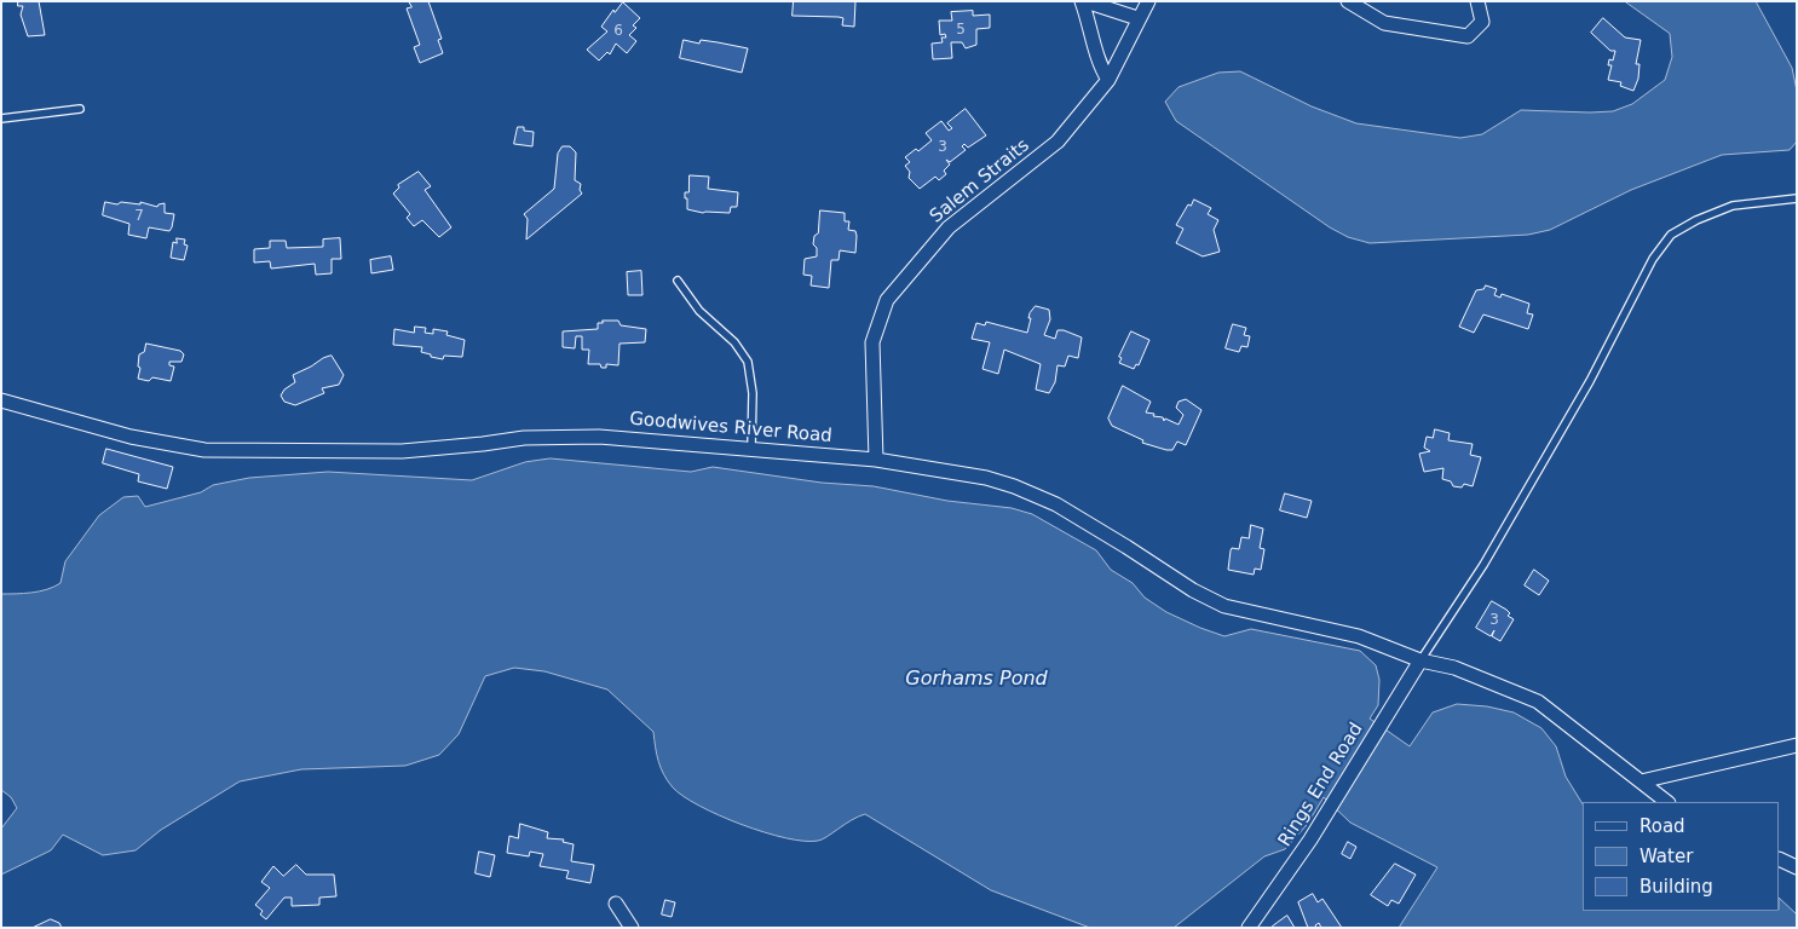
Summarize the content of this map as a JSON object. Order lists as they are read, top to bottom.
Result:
{
  "streets": {
    "street": ["Salem Straits", "Goodwives River Road", "Rings End Road"]
  },
  "crossings": [
    ["Salem Straits", "Goodwives River Road"],
    ["Goodwives River Road", "Rings End Road"]
  ],
  "water": ["Gorhams Pond"],
  "house_numbers": [
    "5",
    "6",
    "3",
    "7",
    "3"
  ],
  "legend": ["Road", "Water", "Building"]
}
